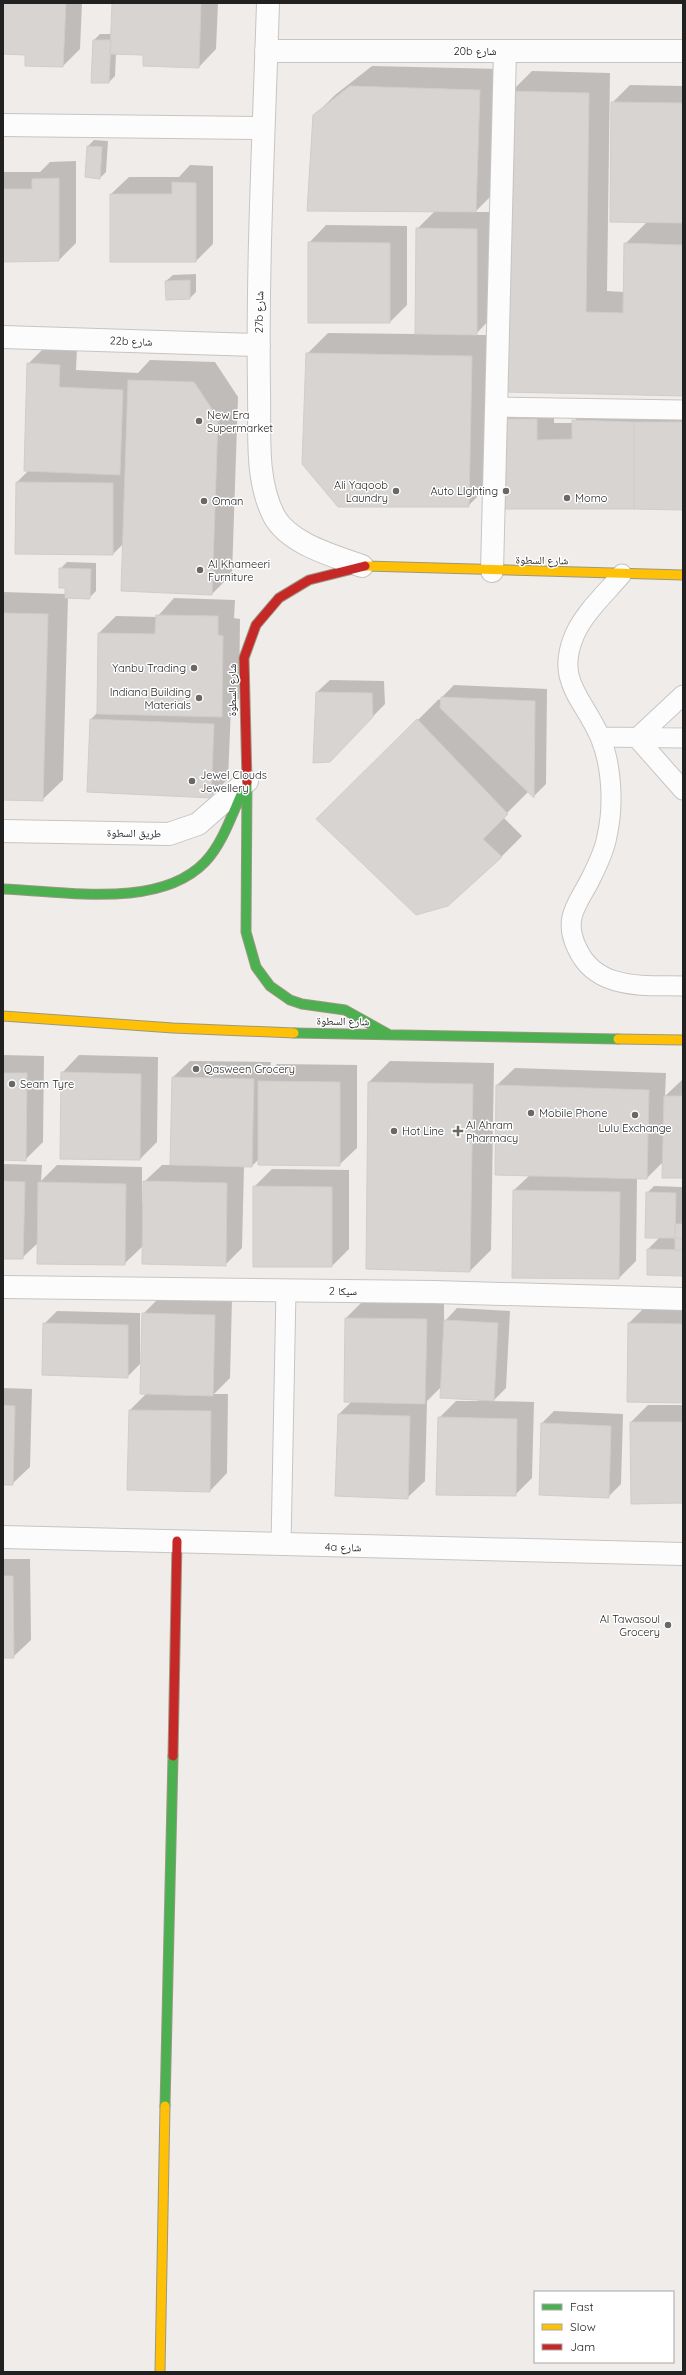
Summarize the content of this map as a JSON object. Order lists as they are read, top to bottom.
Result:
{
  "streets": {
    "main road": ["شارع السطوة"],
    "street": [
      "20b شارع",
      "27b شارع",
      "22b شارع",
      "طريق السطوة",
      "سيكا 2",
      "4a شارع"
    ]
  },
  "crossings": [
    ["20b شارع", "27b شارع"],
    ["27b شارع", "22b شارع"],
    ["27b شارع", "شارع السطوة"],
    ["شارع السطوة", "طريق السطوة"]
  ],
  "places": {
    "other": [
      "New Era Supermarket",
      "Ali Yaqoob Laundry",
      "Auto LIghting",
      "Momo",
      "Oman",
      "Al Khameeri Furniture",
      "Yanbu Trading",
      "Indiana Building Materials",
      "Jewel Clouds Jewellery",
      "Qasween Grocery",
      "Seam Tyre",
      "Mobile Phone",
      "Lulu Exchange",
      "Hot Line",
      "Al Tawasoul Grocery"
    ],
    "health": ["Al Ahram Pharmacy"]
  },
  "legend": ["Fast", "Slow", "Jam"]
}
